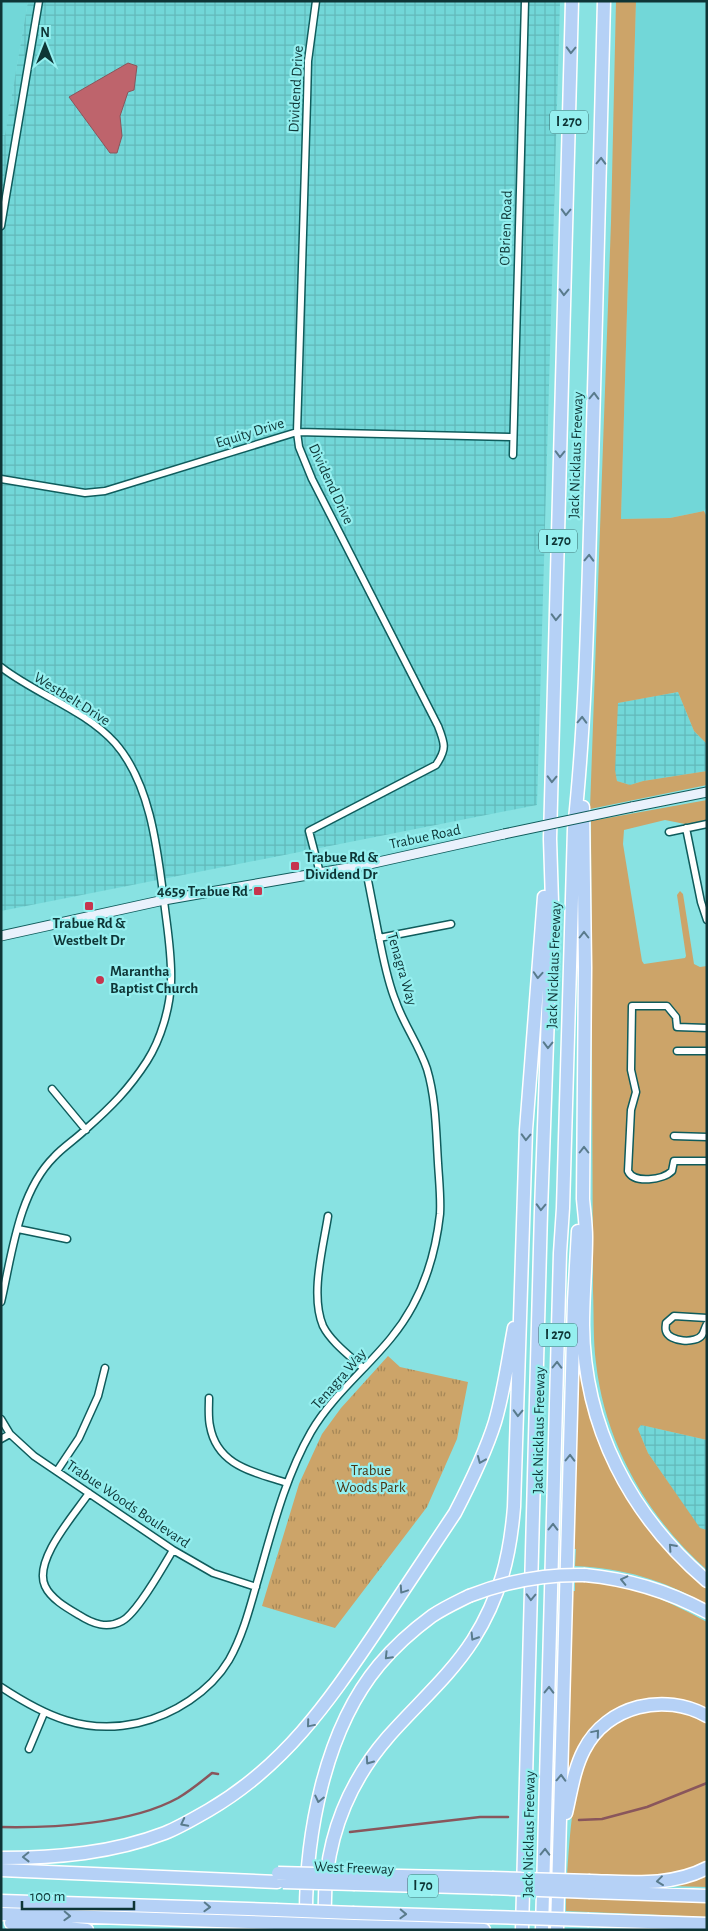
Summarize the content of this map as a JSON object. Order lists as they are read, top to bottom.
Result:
{
  "streets": {
    "highway": [
      "I 270",
      "Jack Nicklaus Freeway",
      "West Freeway",
      "I 70"
    ],
    "main road": ["Trabue Road"],
    "street": [
      "Dividend Drive",
      "O'Brien Road",
      "Equity Drive",
      "Westbelt Drive",
      "Tenagra Way",
      "Trabue Woods Boulevard"
    ]
  },
  "crossings": [
    ["Dividend Drive", "Equity Drive"],
    ["Dividend Drive", "Trabue Road"],
    ["O'Brien Road", "Equity Drive"],
    ["Westbelt Drive", "Trabue Road"],
    ["Trabue Road", "Tenagra Way"],
    ["Tenagra Way", "Trabue Woods Boulevard"]
  ],
  "parks": ["Trabue Woods Park"],
  "places": {
    "transit": ["Trabue Rd & Dividend Dr", "4659 Trabue Rd", "Trabue Rd & Westbelt Dr"],
    "other": ["Marantha Baptist Church"]
  },
  "scale_bar": "100 m",
  "north": "top"
}
